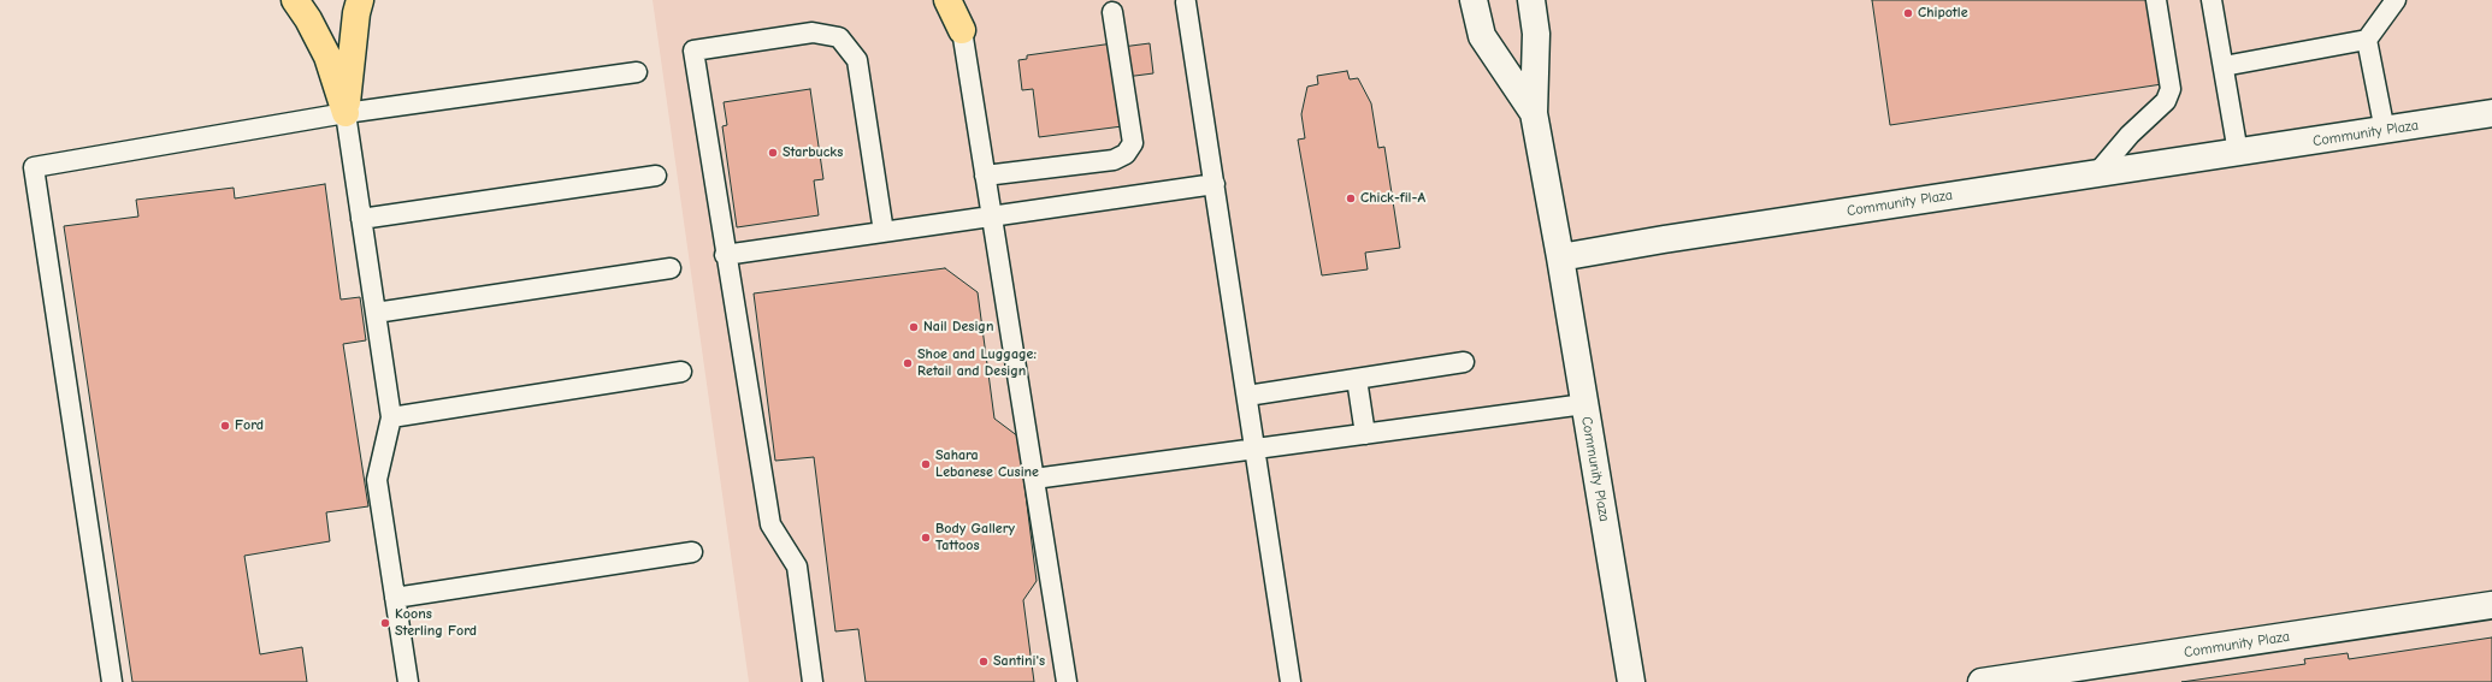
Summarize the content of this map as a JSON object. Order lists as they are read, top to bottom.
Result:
{
  "streets": {
    "street": ["Community Plaza"]
  },
  "places": [
    "Chipotle",
    "Starbucks",
    "Chick-fil-A",
    "Nail Design",
    "Shoe and Luggage: Retail and Design",
    "Ford",
    "Sahara Lebanese Cusine",
    "Body Gallery Tattoos",
    "Koons Sterling Ford",
    "Santini's"
  ]
}
